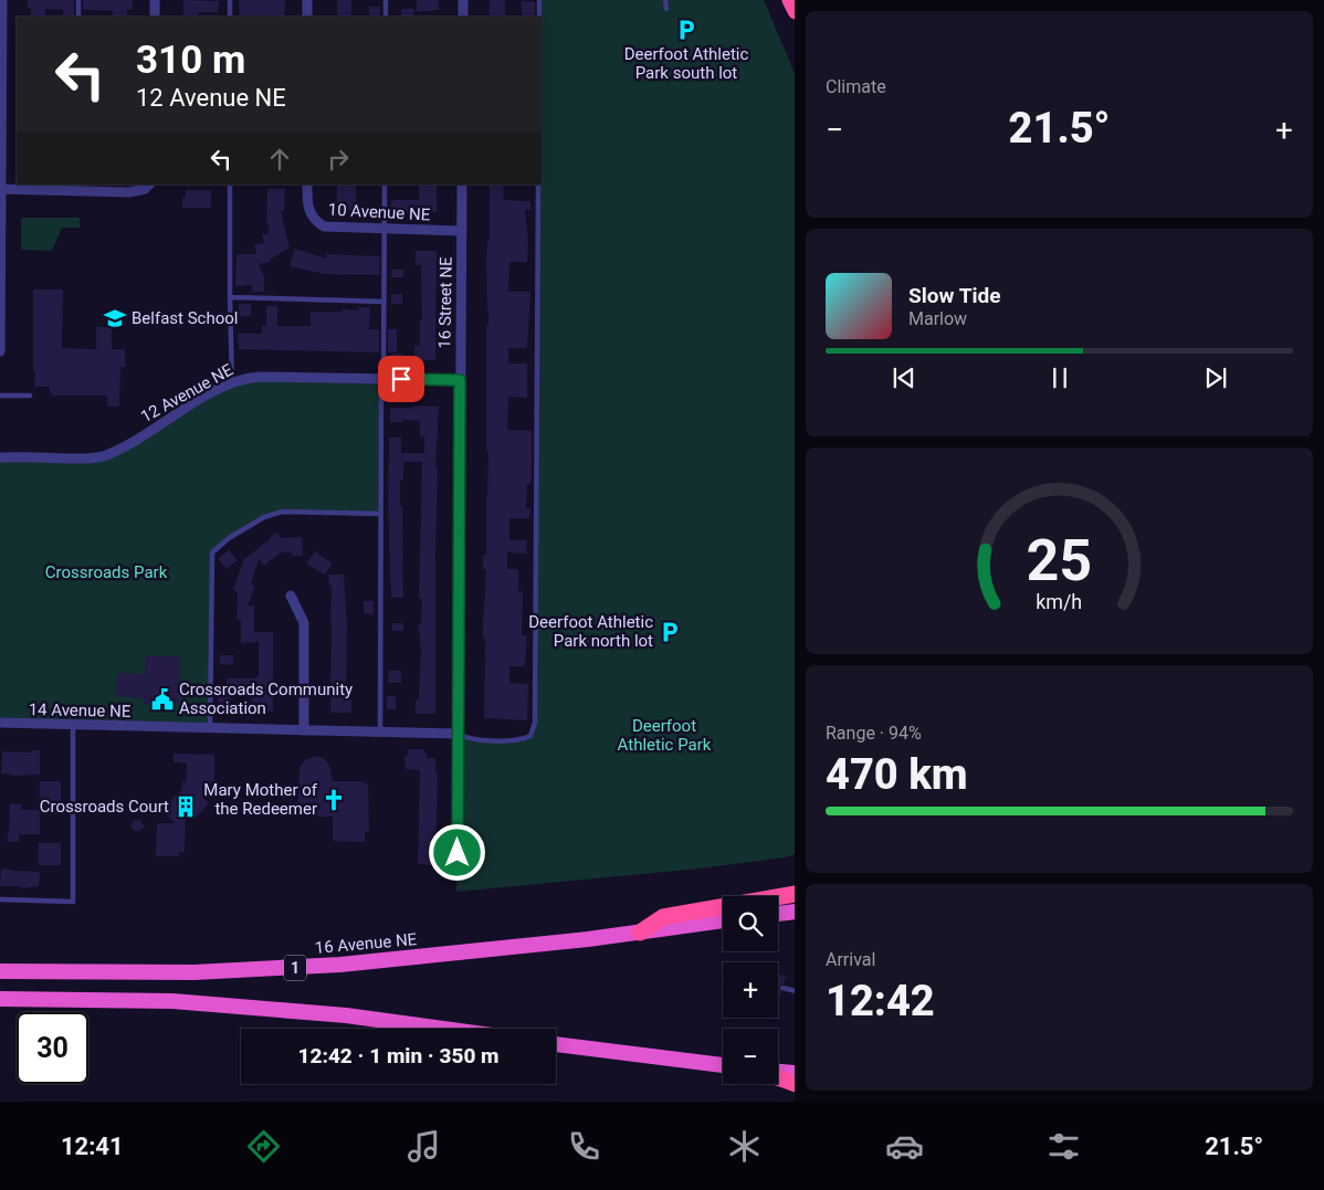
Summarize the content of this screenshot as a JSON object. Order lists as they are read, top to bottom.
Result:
{
  "streets": {
    "highway": ["16 Avenue NE", "1"],
    "street": [
      "10 Avenue NE",
      "16 Street NE",
      "12 Avenue NE",
      "14 Avenue NE"
    ]
  },
  "crossings": [
    ["10 Avenue NE", "16 Street NE"],
    ["16 Street NE", "12 Avenue NE"],
    ["16 Street NE", "14 Avenue NE"]
  ],
  "parks": ["Crossroads Park", "Deerfoot Athletic Park"],
  "places": {
    "parking": ["Deerfoot Athletic Park south lot", "Deerfoot Athletic Park north lot"],
    "school or university": ["Belfast School"],
    "public building": ["Crossroads Community Association"],
    "church": ["Mary Mother of the Redeemer"],
    "building": ["Crossroads Court"]
  },
  "page": {
    "tile": [
      "Climate",
      ["Range · 94%", "470 km"],
      ["Arrival", "12:42"]
    ],
    "turn": ["310 m", "12 Avenue NE"],
    "heat": ["−", "21.5°", "+"],
    "song": ["Slow Tide", "Marlow"],
    "map_buttons": ["+", "−"],
    "limit": "30",
    "trip": "12:42 · 1 min · 350 m",
    "tabs": ["12:41", "21.5°"],
    "gauge": ["25", "km/h"]
  }
}
